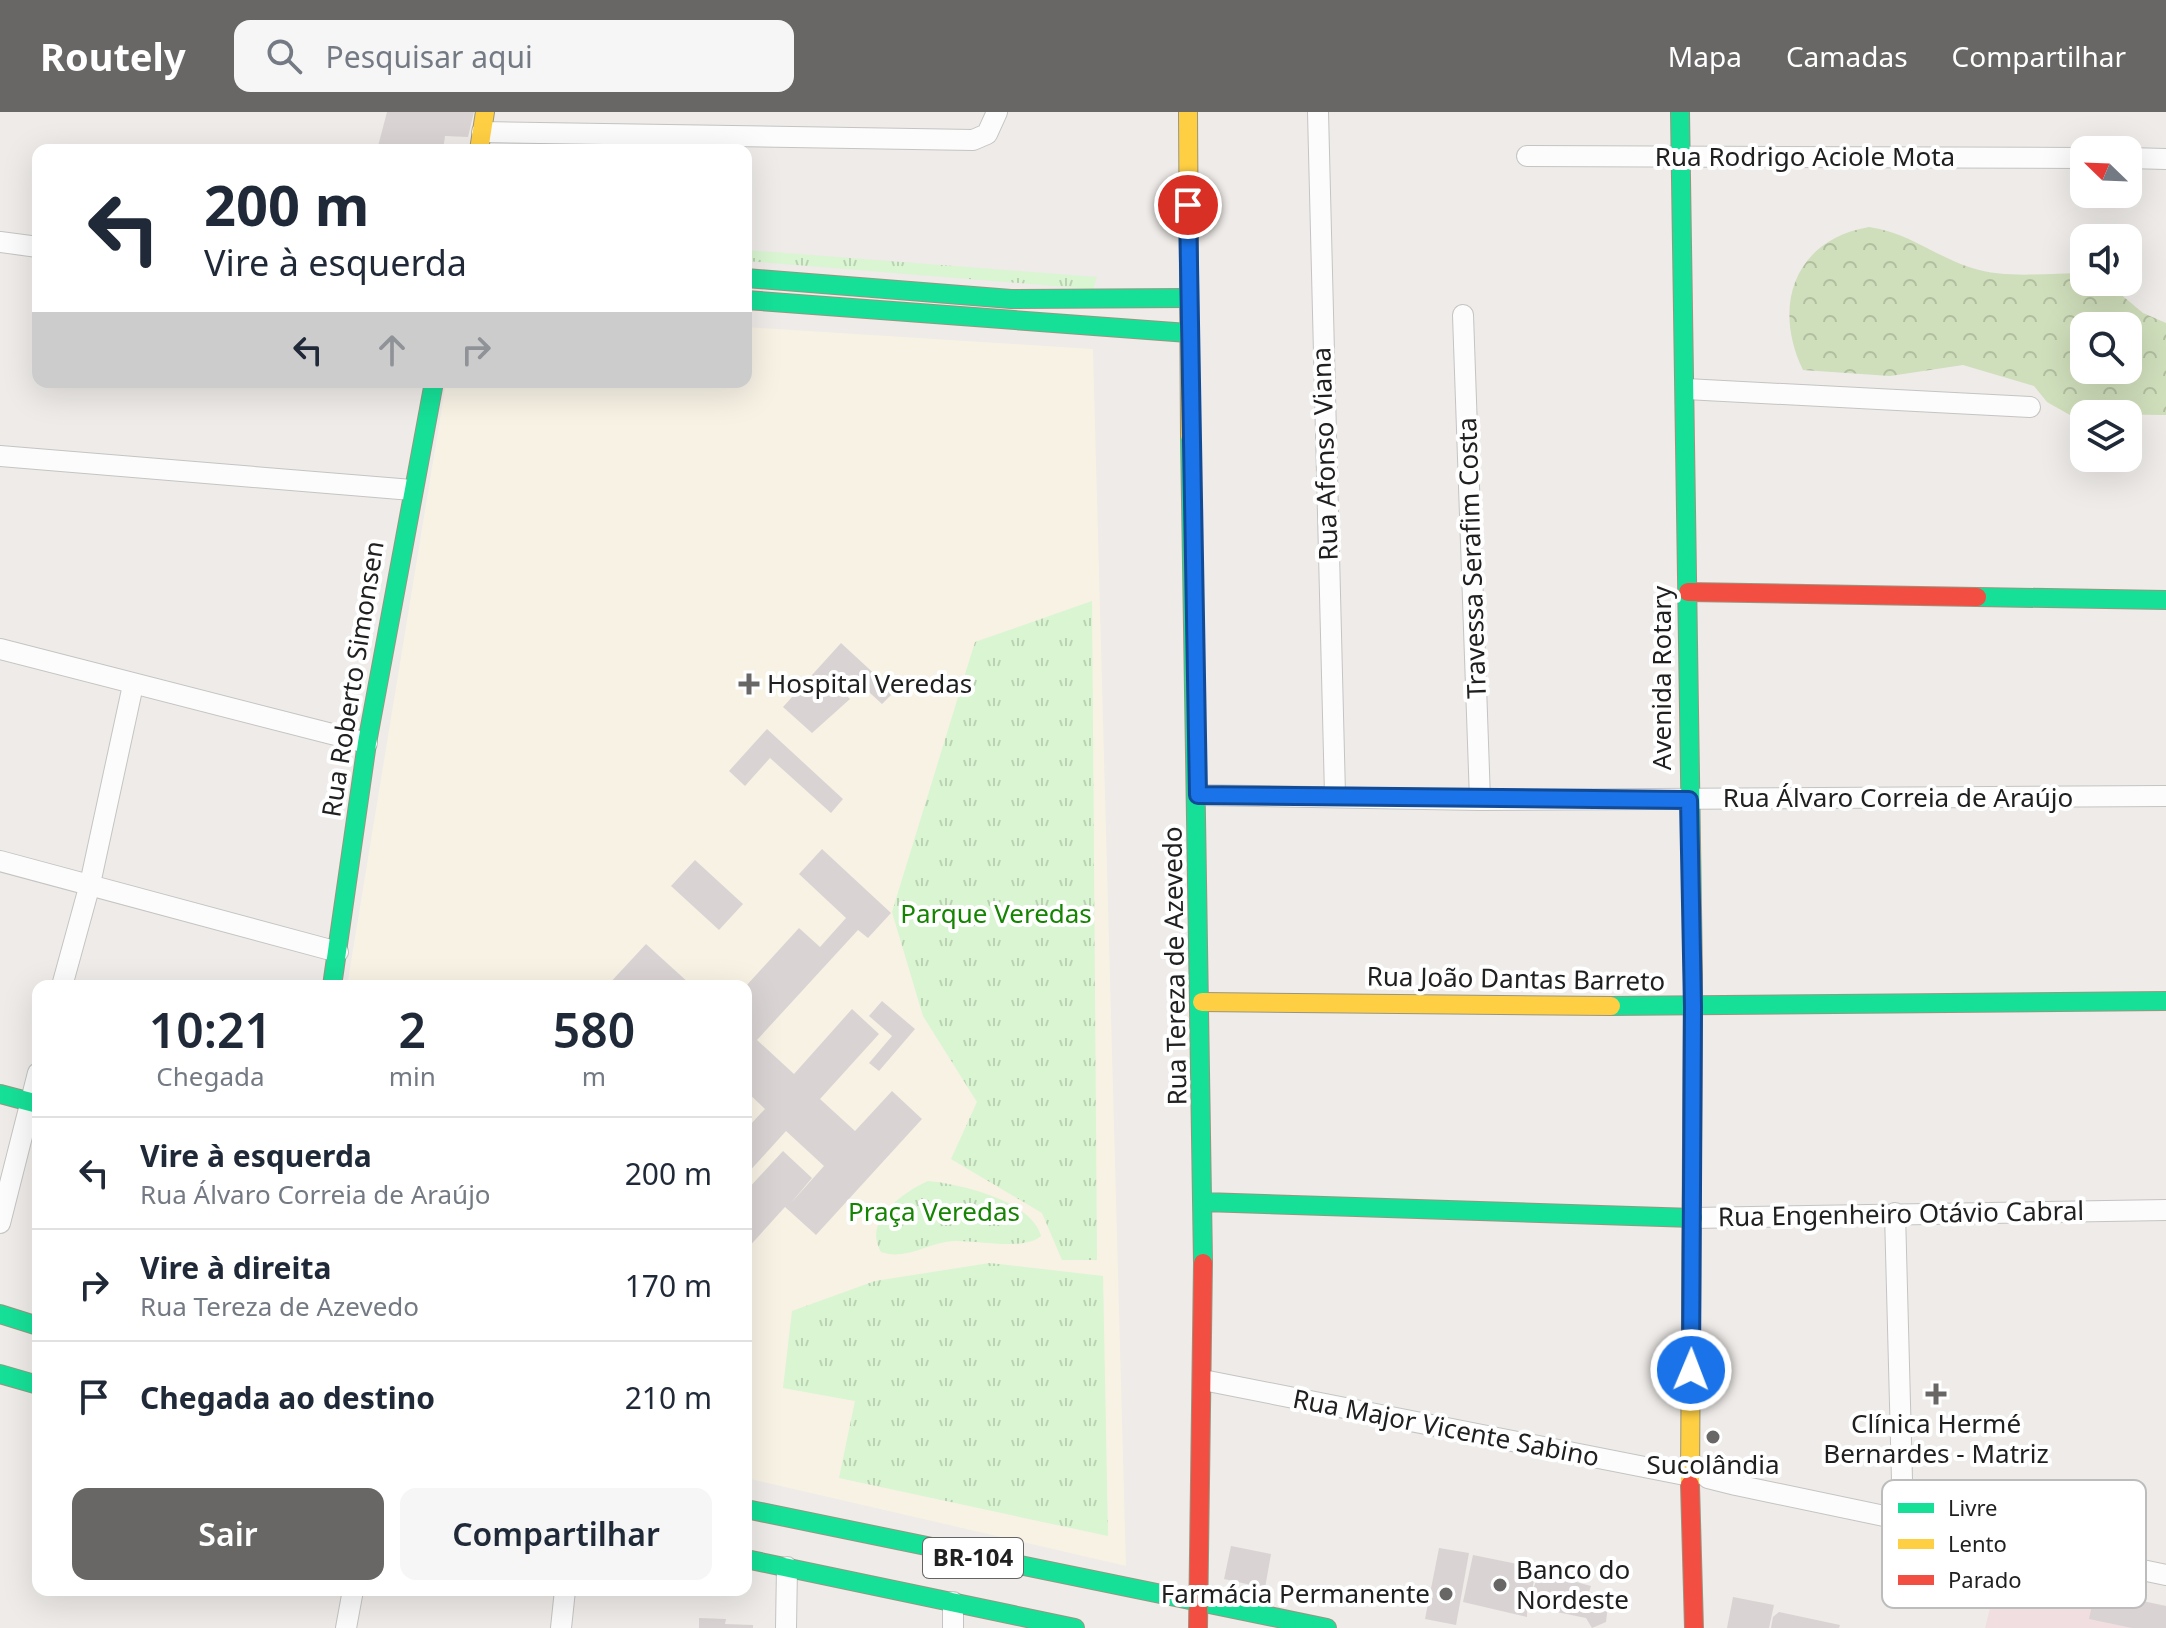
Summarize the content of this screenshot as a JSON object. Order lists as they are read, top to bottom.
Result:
{
  "streets": {
    "main road": [
      "Avenida Rotary",
      "Rua Roberto Simonsen",
      "Rua Tereza de Azevedo",
      "Rua João Dantas Barreto",
      "Rua Engenheiro Otávio Cabral",
      "BR-104"
    ],
    "street": [
      "Rua Rodrigo Aciole Mota",
      "Rua Afonso Viana",
      "Travessa Serafim Costa",
      "Rua Álvaro Correia de Araújo",
      "Rua Major Vicente Sabino"
    ]
  },
  "crossings": [
    ["Rua Rodrigo Aciole Mota", "Avenida Rotary"],
    ["Rua Afonso Viana", "Rua Álvaro Correia de Araújo"],
    ["Travessa Serafim Costa", "Rua Álvaro Correia de Araújo"],
    ["Avenida Rotary", "Rua Álvaro Correia de Araújo"],
    ["Avenida Rotary", "Rua João Dantas Barreto"],
    ["Avenida Rotary", "Rua Engenheiro Otávio Cabral"],
    ["Avenida Rotary", "Rua Major Vicente Sabino"],
    ["Rua Álvaro Correia de Araújo", "Rua Tereza de Azevedo"],
    ["Rua Tereza de Azevedo", "Rua João Dantas Barreto"],
    ["Rua Tereza de Azevedo", "Rua Engenheiro Otávio Cabral"],
    ["Rua Tereza de Azevedo", "Rua Major Vicente Sabino"],
    ["Rua Tereza de Azevedo", "BR-104"]
  ],
  "parks": ["Parque Veredas", "Praça Veredas"],
  "places": {
    "health": ["Hospital Veredas", "Clínica Hermé Bernardes - Matriz"],
    "other": ["Sucolândia", "Banco do Nordeste", "Farmácia Permanente"]
  },
  "legend": ["Livre", "Lento", "Parado"],
  "north": "top left",
  "page": {
    "header": "Routely",
    "search": "Pesquisar aqui",
    "nav": ["Mapa", "Camadas", "Compartilhar"],
    "turn": ["200 m", "Vire à esquerda"],
    "eta": [
      "10:21",
      "Chegada",
      "2",
      "min",
      "580",
      "m"
    ],
    "list": [
      {
        "name": "Vire à esquerda",
        "note": "Rua Álvaro Correia de Araújo",
        "value": "200 m"
      },
      {
        "name": "Vire à direita",
        "note": "Rua Tereza de Azevedo",
        "value": "170 m"
      },
      {
        "name": "Chegada ao destino",
        "value": "210 m"
      }
    ],
    "buttons": ["Sair", "Compartilhar"]
  }
}
